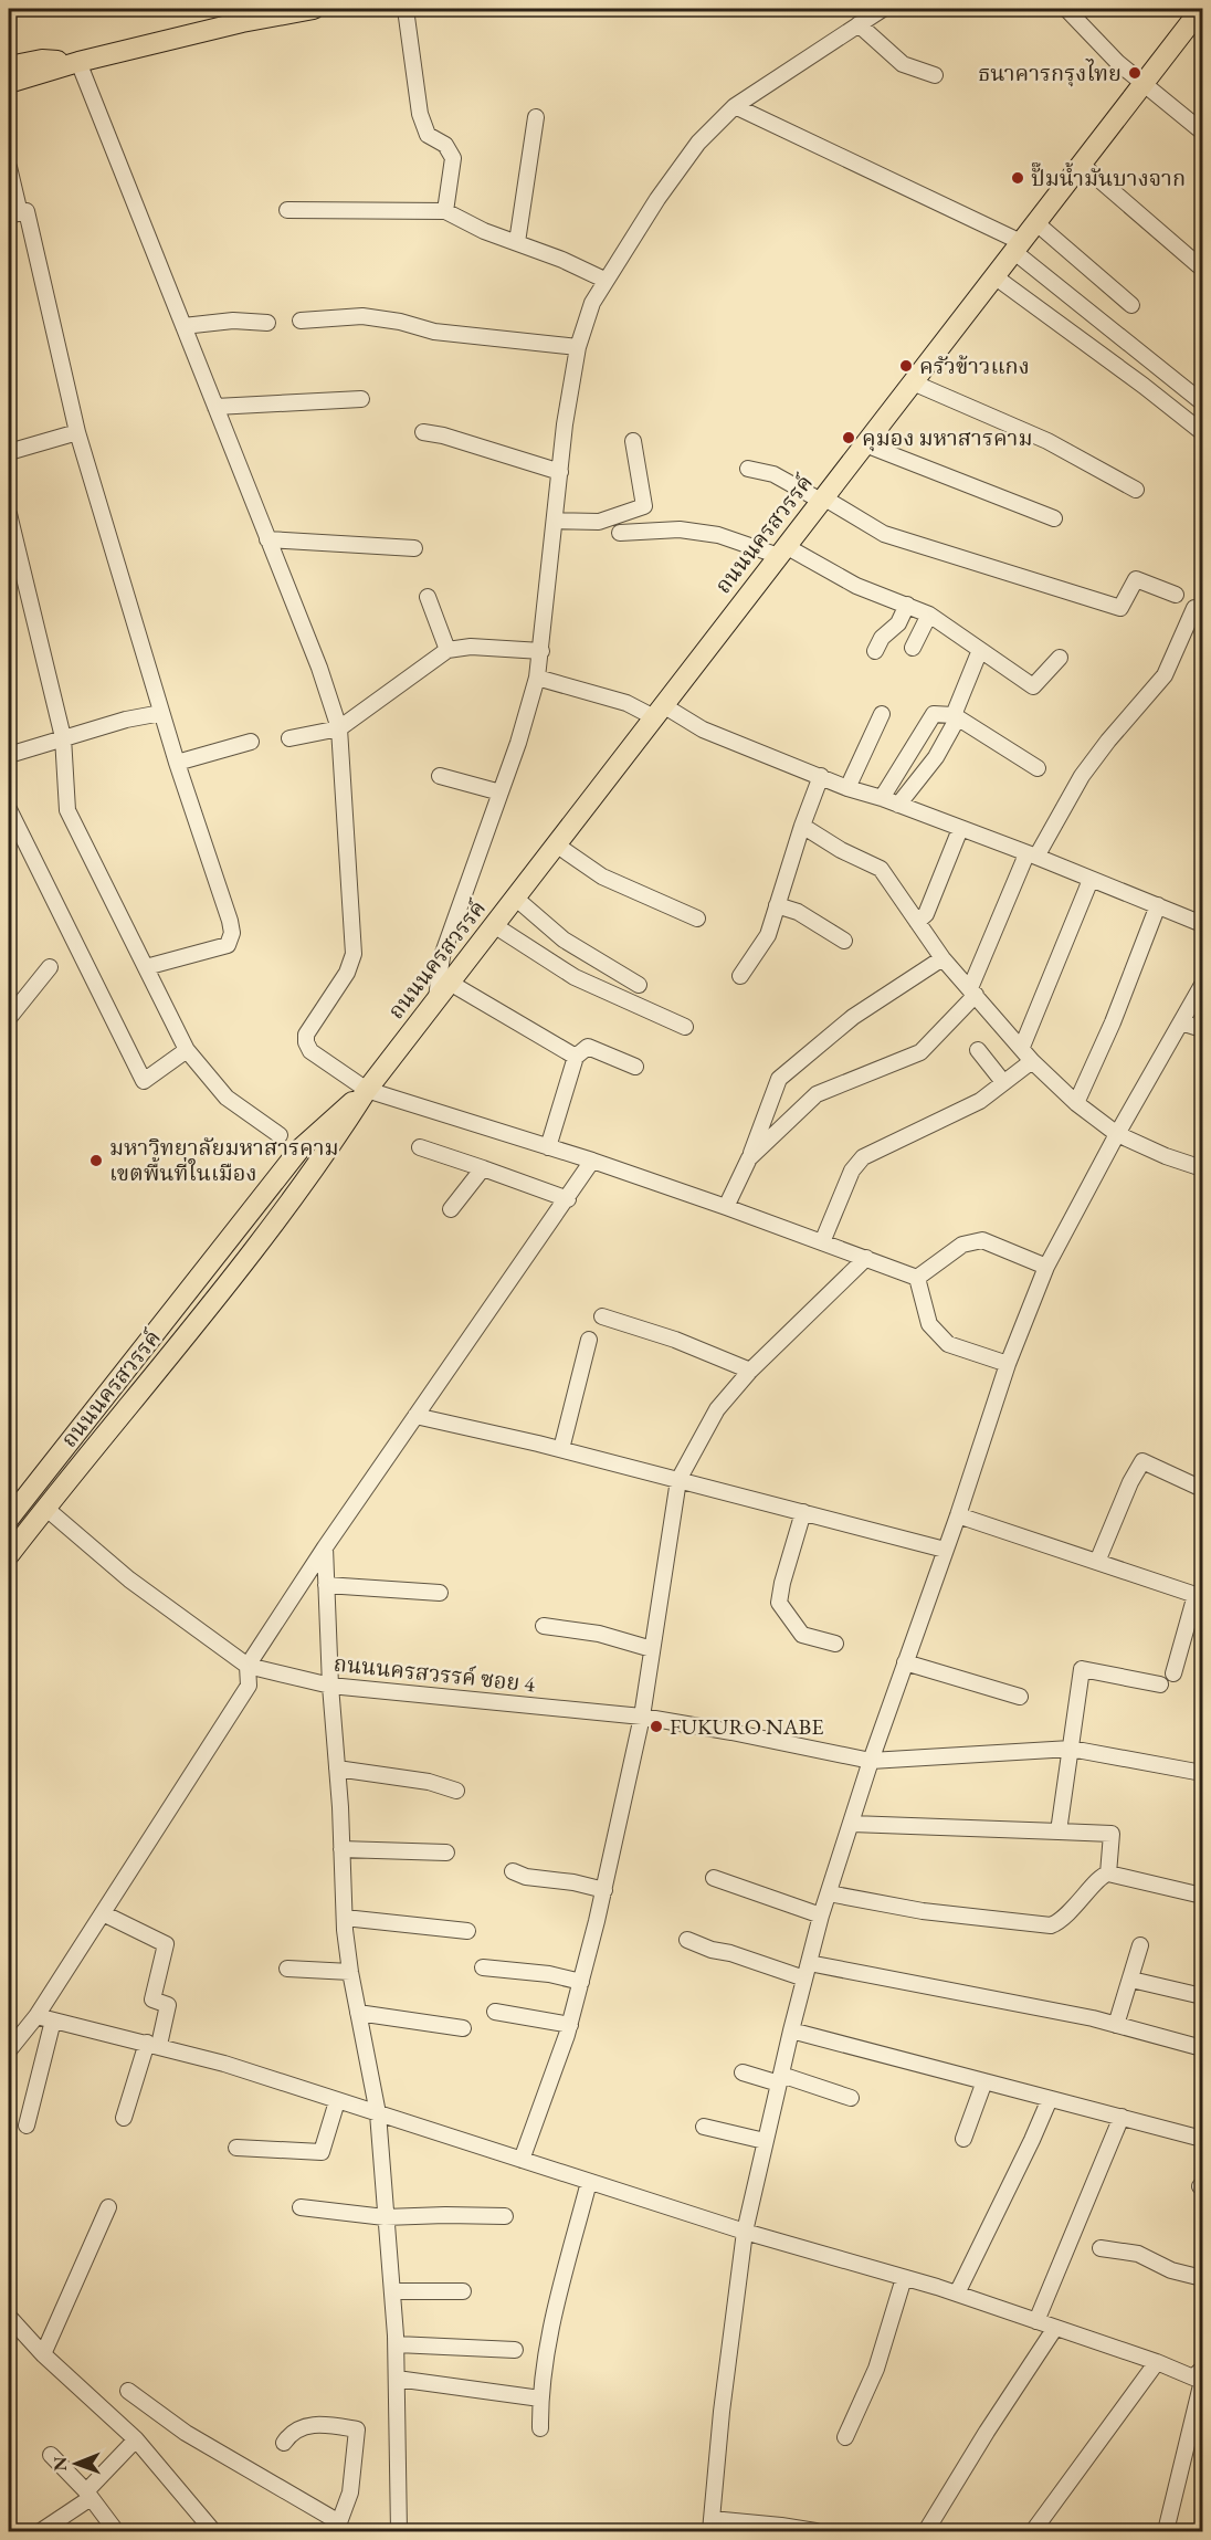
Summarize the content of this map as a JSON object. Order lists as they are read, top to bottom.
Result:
{
  "streets": {
    "main road": ["ถนนนครสวรรค์"],
    "street": ["ถนนนครสวรรค์ ซอย 4"]
  },
  "crossings": [
    ["ถนนนครสวรรค์", "ถนนนครสวรรค์ ซอย 4"]
  ],
  "places": [
    "ธนาคารกรุงไทย",
    "ปั๊มน้ำมันบางจาก",
    "ครัวข้าวแกง",
    "คุมอง มหาสารคาม",
    "มหาวิทยาลัยมหาสารคาม เขตพื้นที่ในเมือง",
    "FUKURO NABE"
  ],
  "north": "left"
}
